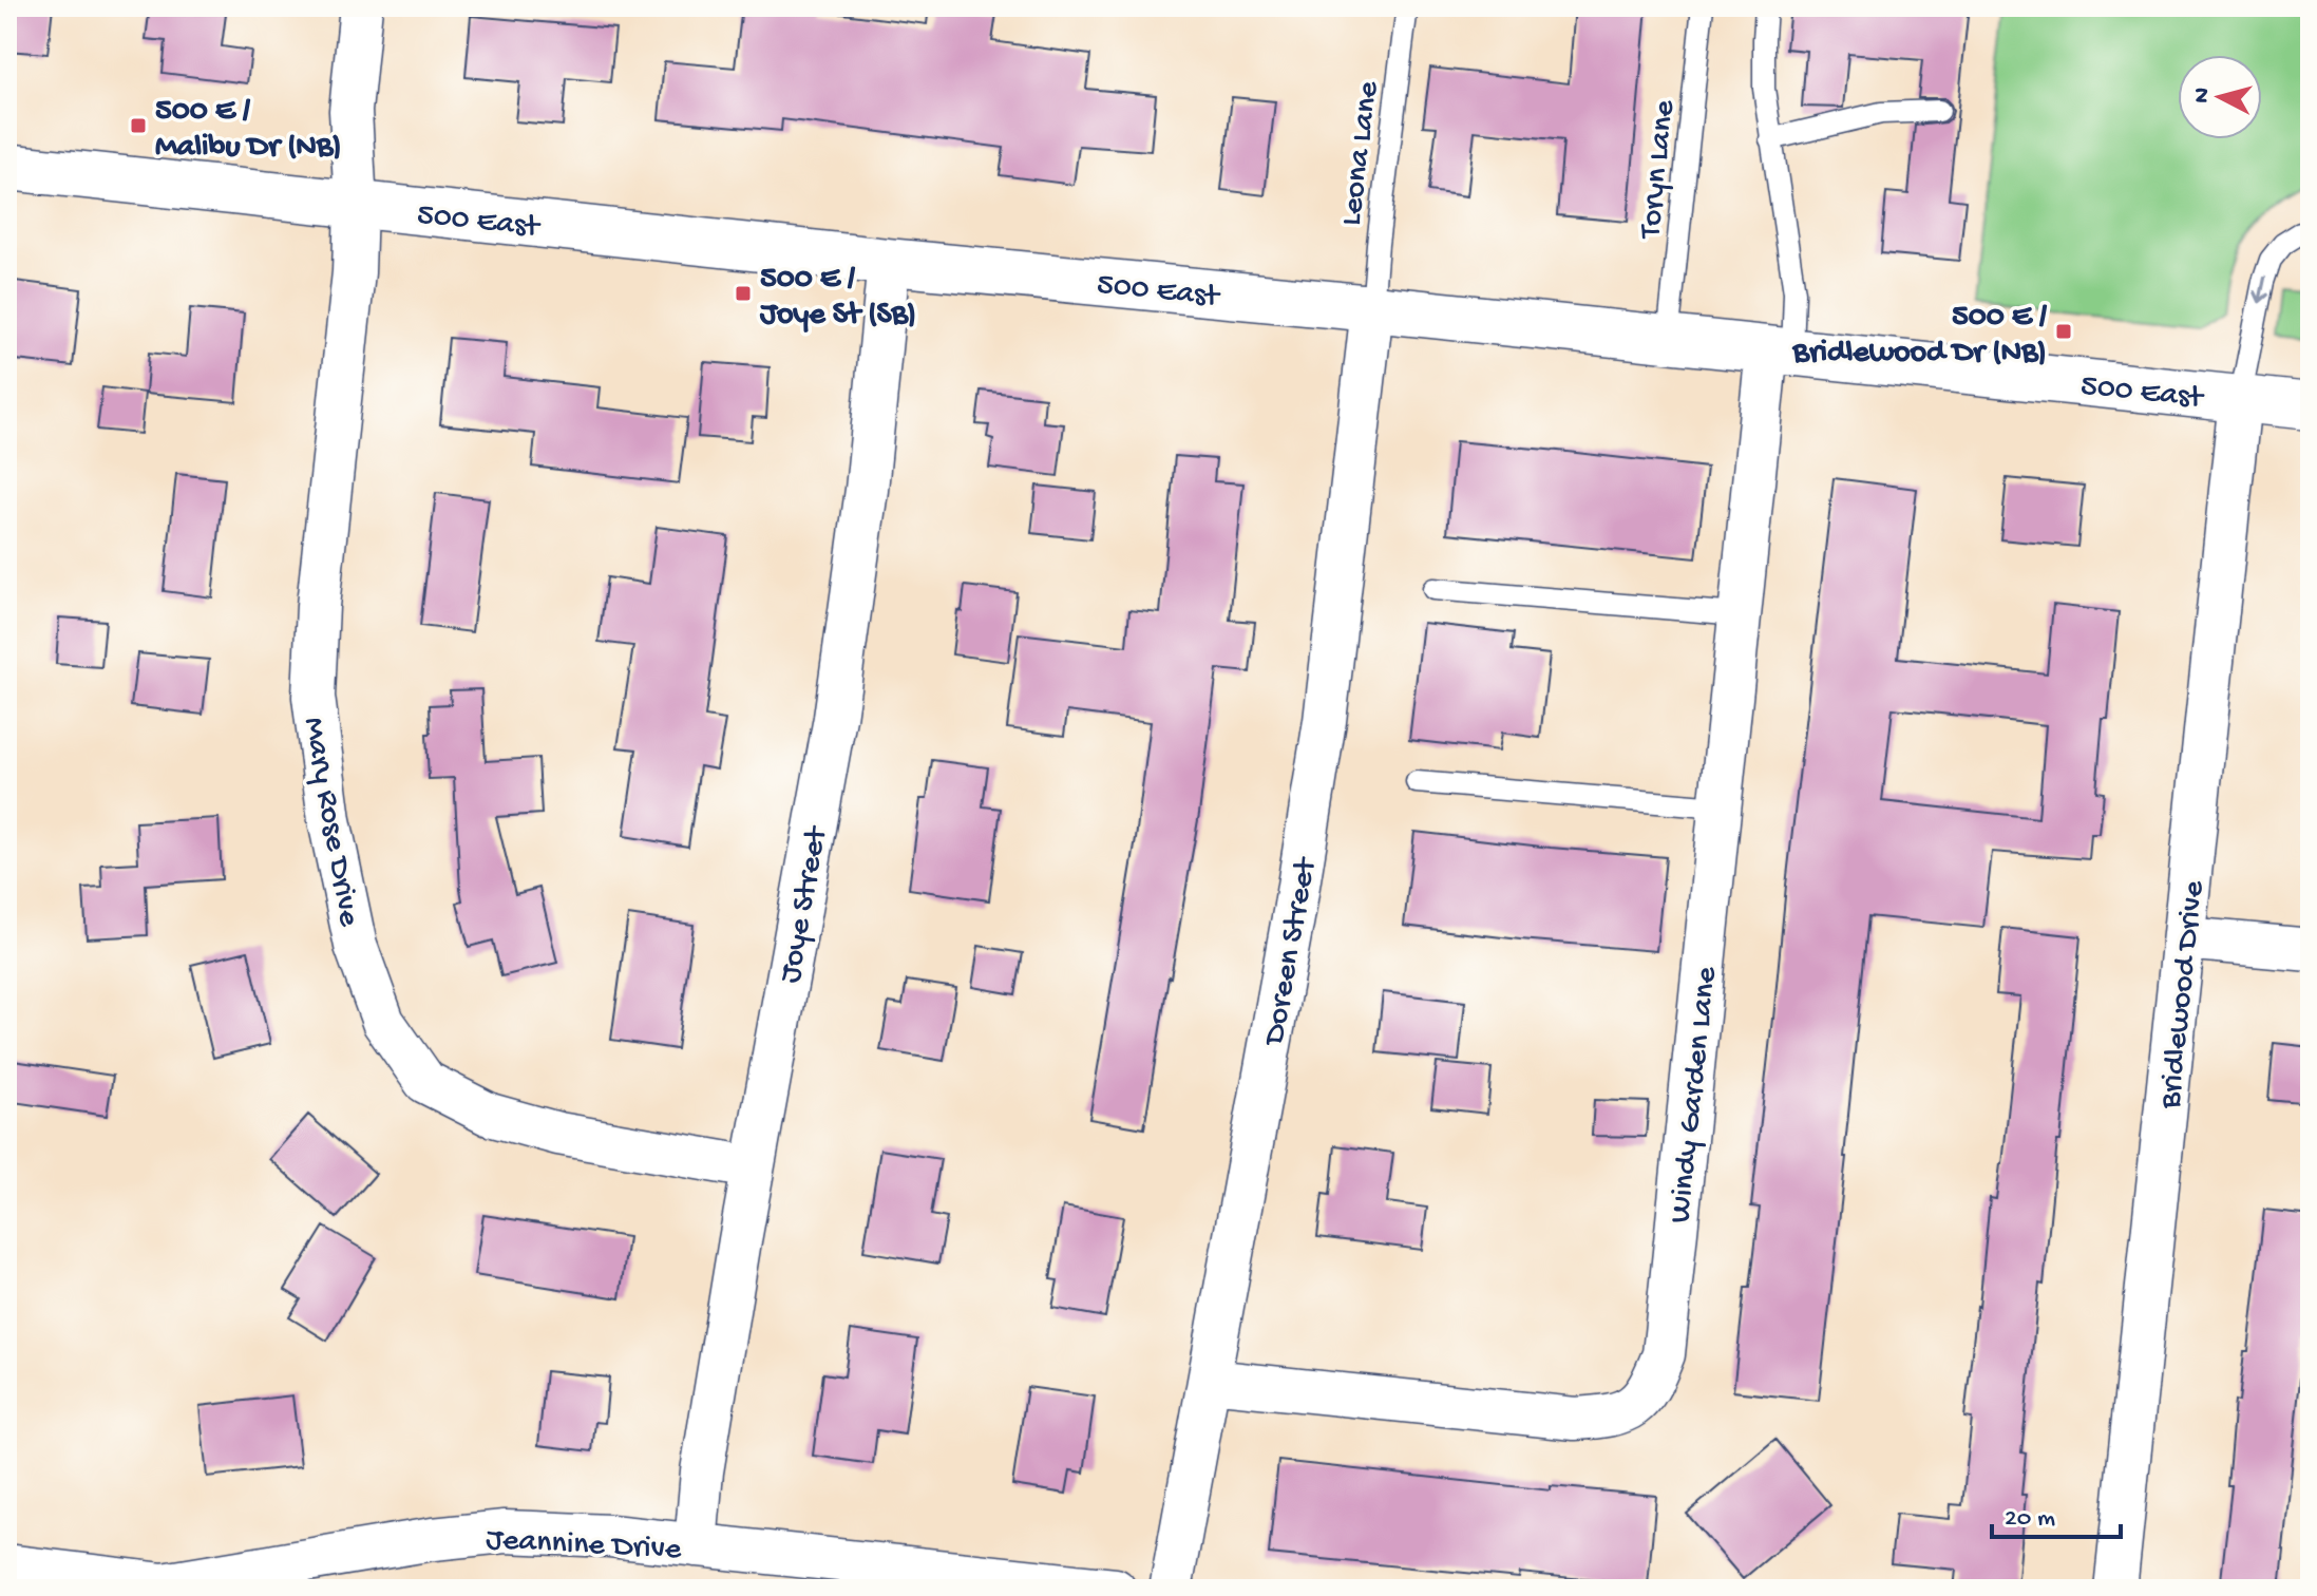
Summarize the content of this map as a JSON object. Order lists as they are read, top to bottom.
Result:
{
  "streets": {
    "street": [
      "500 East",
      "Mary Rose Drive",
      "Joye Street",
      "Doreen Street",
      "Bridlewood Drive",
      "Windy Garden Lane",
      "Jeannine Drive"
    ],
    "lane": ["Leona Lane", "Toryn Lane"]
  },
  "crossings": [
    ["Leona Lane", "500 East"],
    ["Leona Lane", "Doreen Street"],
    ["Toryn Lane", "500 East"],
    ["500 East", "Mary Rose Drive"],
    ["500 East", "Joye Street"],
    ["500 East", "Doreen Street"],
    ["500 East", "Bridlewood Drive"],
    ["500 East", "Windy Garden Lane"],
    ["Mary Rose Drive", "Joye Street"],
    ["Joye Street", "Jeannine Drive"],
    ["Doreen Street", "Windy Garden Lane"]
  ],
  "places": {
    "transit": ["500 E / Malibu Dr (NB)", "500 E / Joye St (SB)", "500 E / Bridlewood Dr (NB)"]
  },
  "scale_bar": "20 m",
  "north": "left"
}
